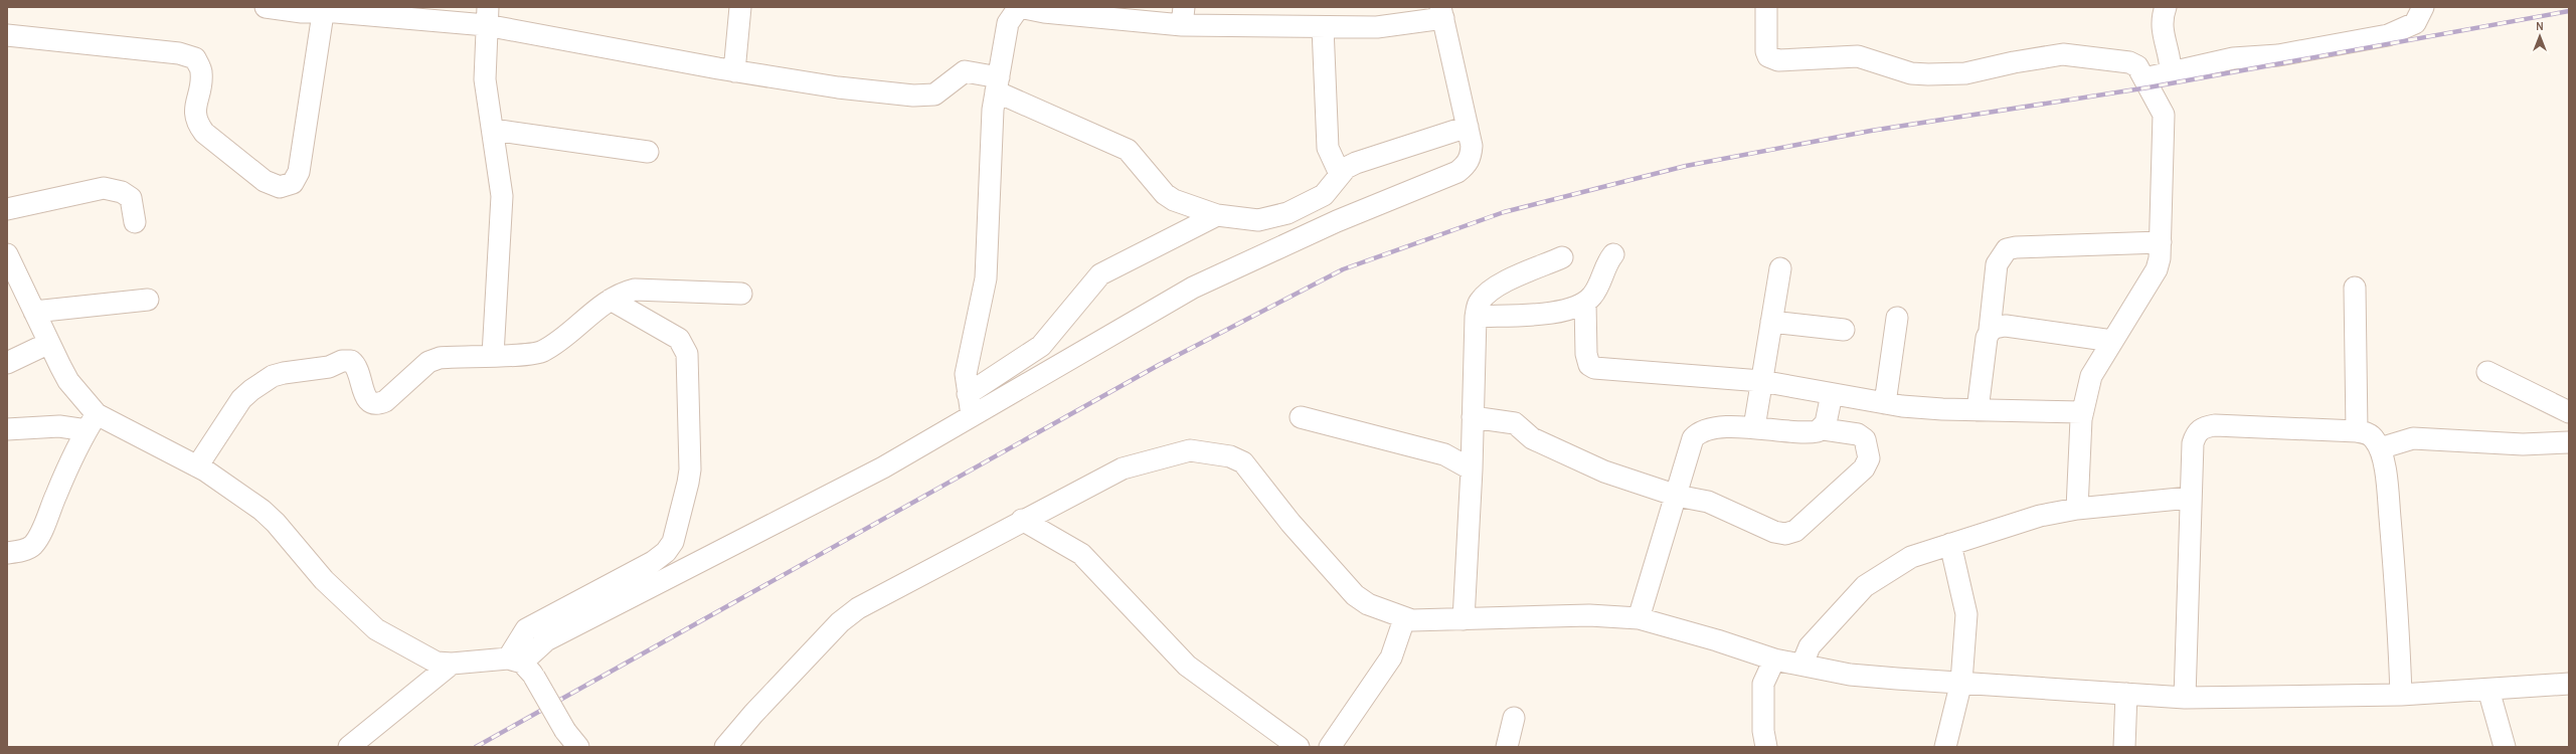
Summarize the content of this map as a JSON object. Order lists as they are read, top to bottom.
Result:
{
  "north": "top"
}
